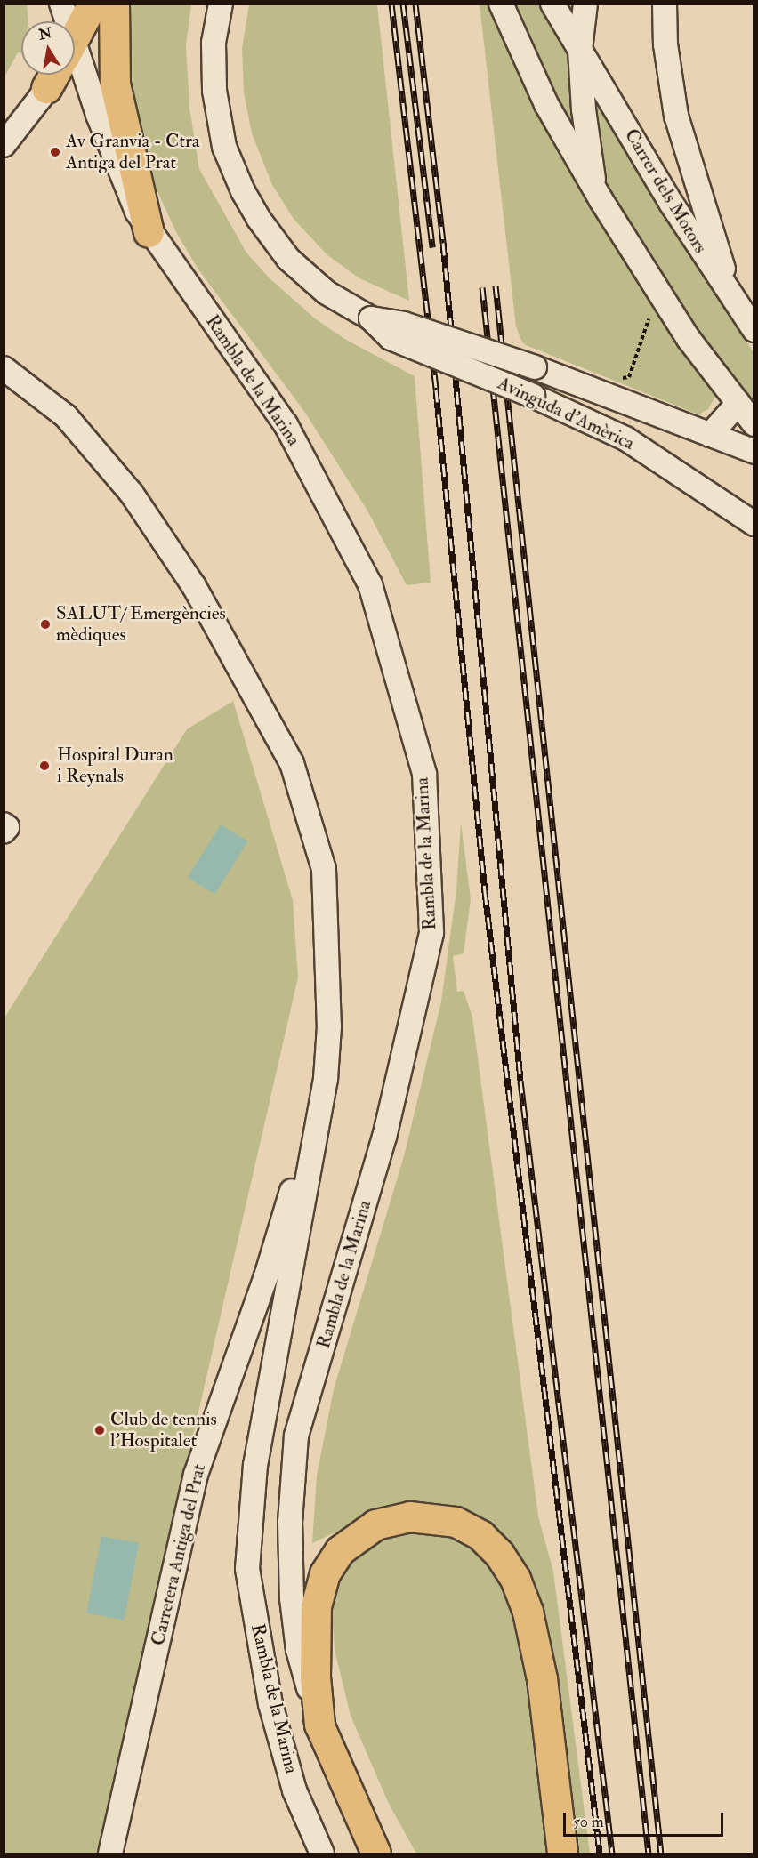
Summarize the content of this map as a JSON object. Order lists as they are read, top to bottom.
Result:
{
  "streets": {
    "main road": ["Rambla de la Marina"],
    "street": ["Carrer dels Motors", "Avinguda d'Amèrica", "Carretera Antiga del Prat"]
  },
  "crossings": [
    ["Rambla de la Marina", "Carretera Antiga del Prat"]
  ],
  "places": [
    "Av Granvia - Ctra Antiga del Prat",
    "SALUT/ Emergències mèdiques",
    "Hospital Duran i Reynals",
    "Club de tennis l'Hospitalet"
  ],
  "scale_bar": "50 m",
  "north": "top"
}
